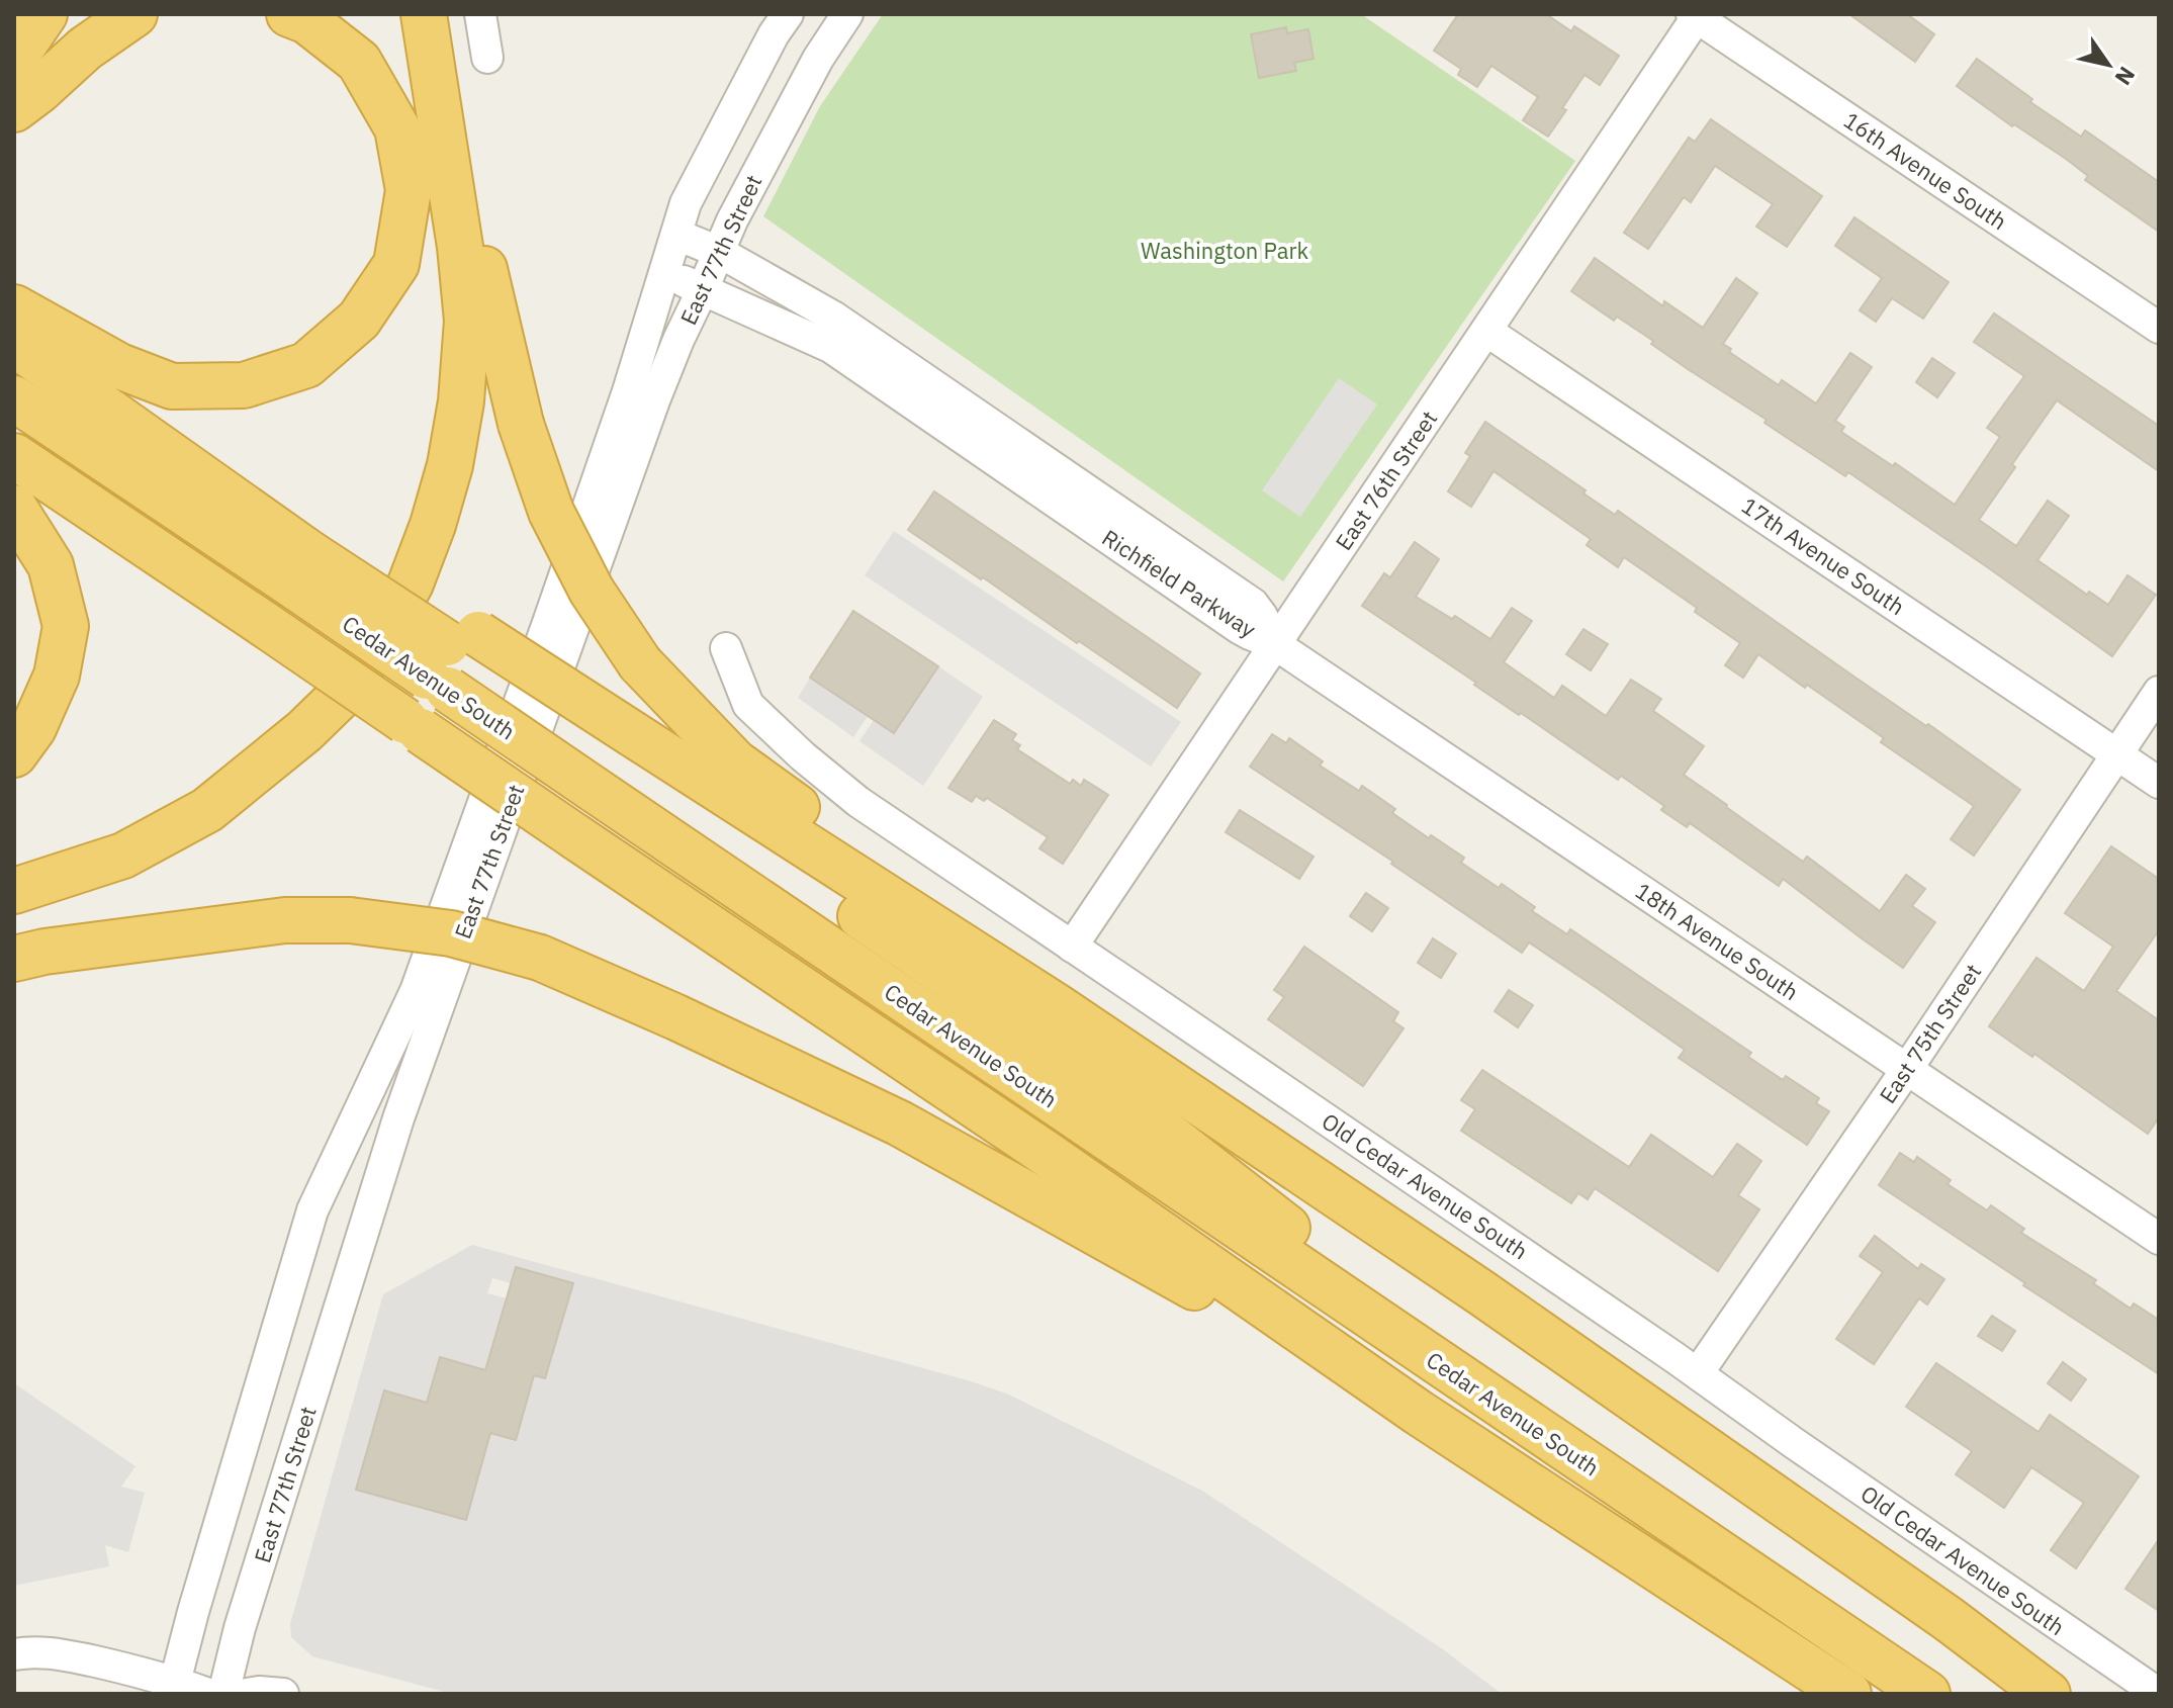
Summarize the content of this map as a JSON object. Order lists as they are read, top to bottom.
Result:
{
  "streets": {
    "highway": ["Cedar Avenue South"],
    "street": [
      "16th Avenue South",
      "East 77th Street",
      "East 76th Street",
      "17th Avenue South",
      "Richfield Parkway",
      "18th Avenue South",
      "East 75th Street",
      "Old Cedar Avenue South"
    ]
  },
  "crossings": [
    ["16th Avenue South", "East 76th Street"],
    ["East 77th Street", "Richfield Parkway"],
    ["East 76th Street", "17th Avenue South"],
    ["East 76th Street", "Richfield Parkway"],
    ["East 76th Street", "18th Avenue South"],
    ["East 76th Street", "Old Cedar Avenue South"],
    ["17th Avenue South", "East 75th Street"],
    ["Richfield Parkway", "18th Avenue South"],
    ["18th Avenue South", "East 75th Street"],
    ["East 75th Street", "Old Cedar Avenue South"]
  ],
  "parks": ["Washington Park"],
  "north": "bottom right"
}
